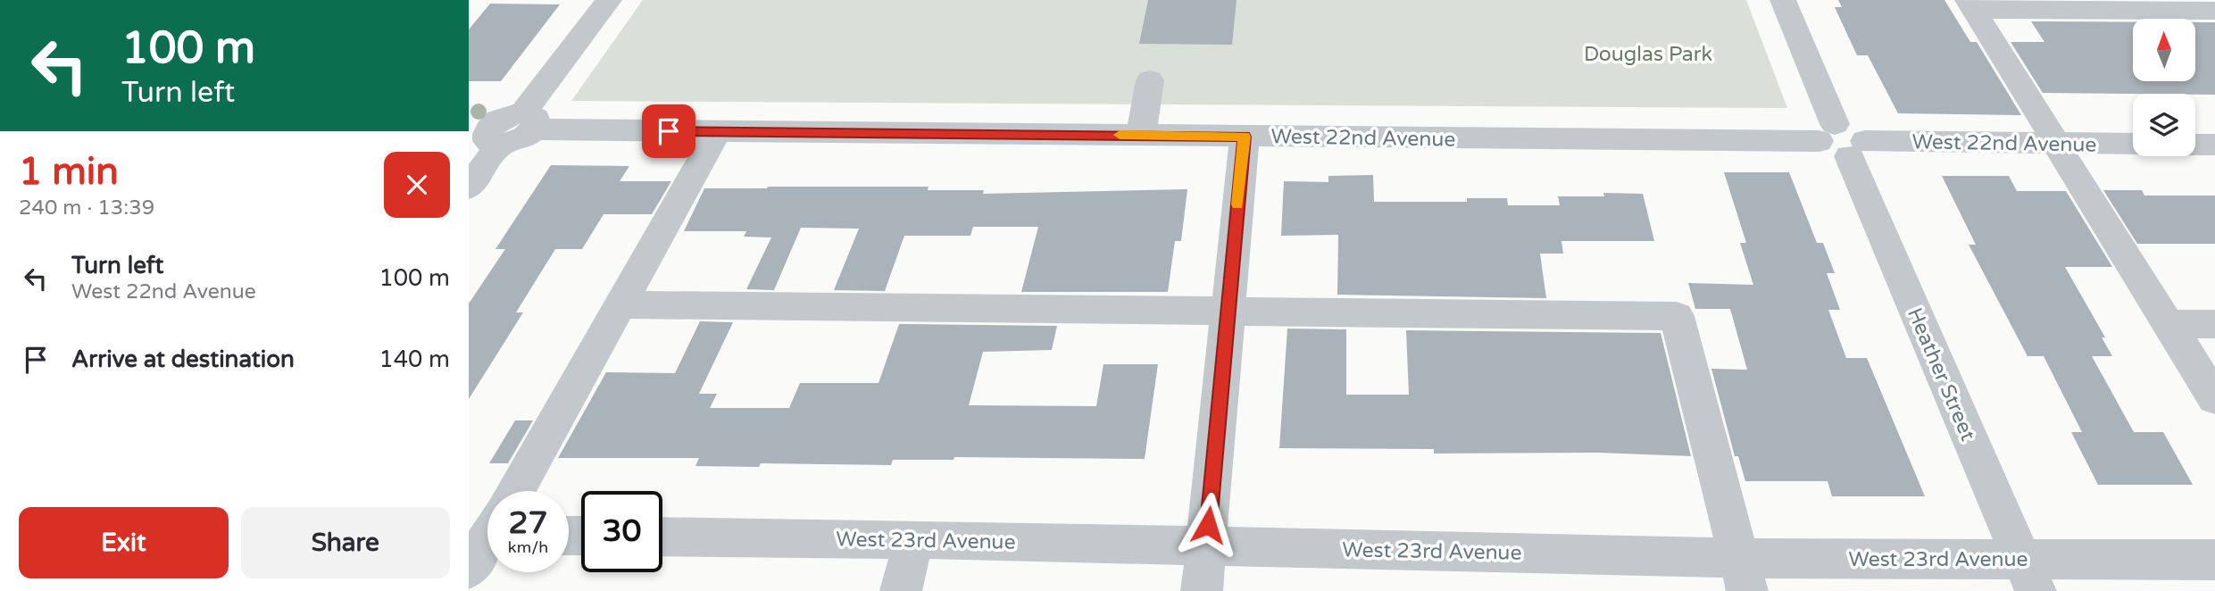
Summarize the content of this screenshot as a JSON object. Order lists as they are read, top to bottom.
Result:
{
  "streets": {
    "street": ["West 22nd Avenue", "Heather Street", "West 23rd Avenue"]
  },
  "crossings": [
    ["West 22nd Avenue", "Heather Street"],
    ["Heather Street", "West 23rd Avenue"]
  ],
  "parks": ["Douglas Park"],
  "north": "top",
  "page": {
    "turn": ["100 m", "Turn left"],
    "heading": ["1 min", "240 m · 13:39"],
    "list": [
      {
        "name": "Turn left",
        "note": "West 22nd Avenue",
        "value": "100 m"
      },
      {
        "name": "Arrive at destination",
        "value": "140 m"
      }
    ],
    "speed": "27 km/h",
    "limit": "30",
    "buttons": ["Exit", "Share"]
  }
}
